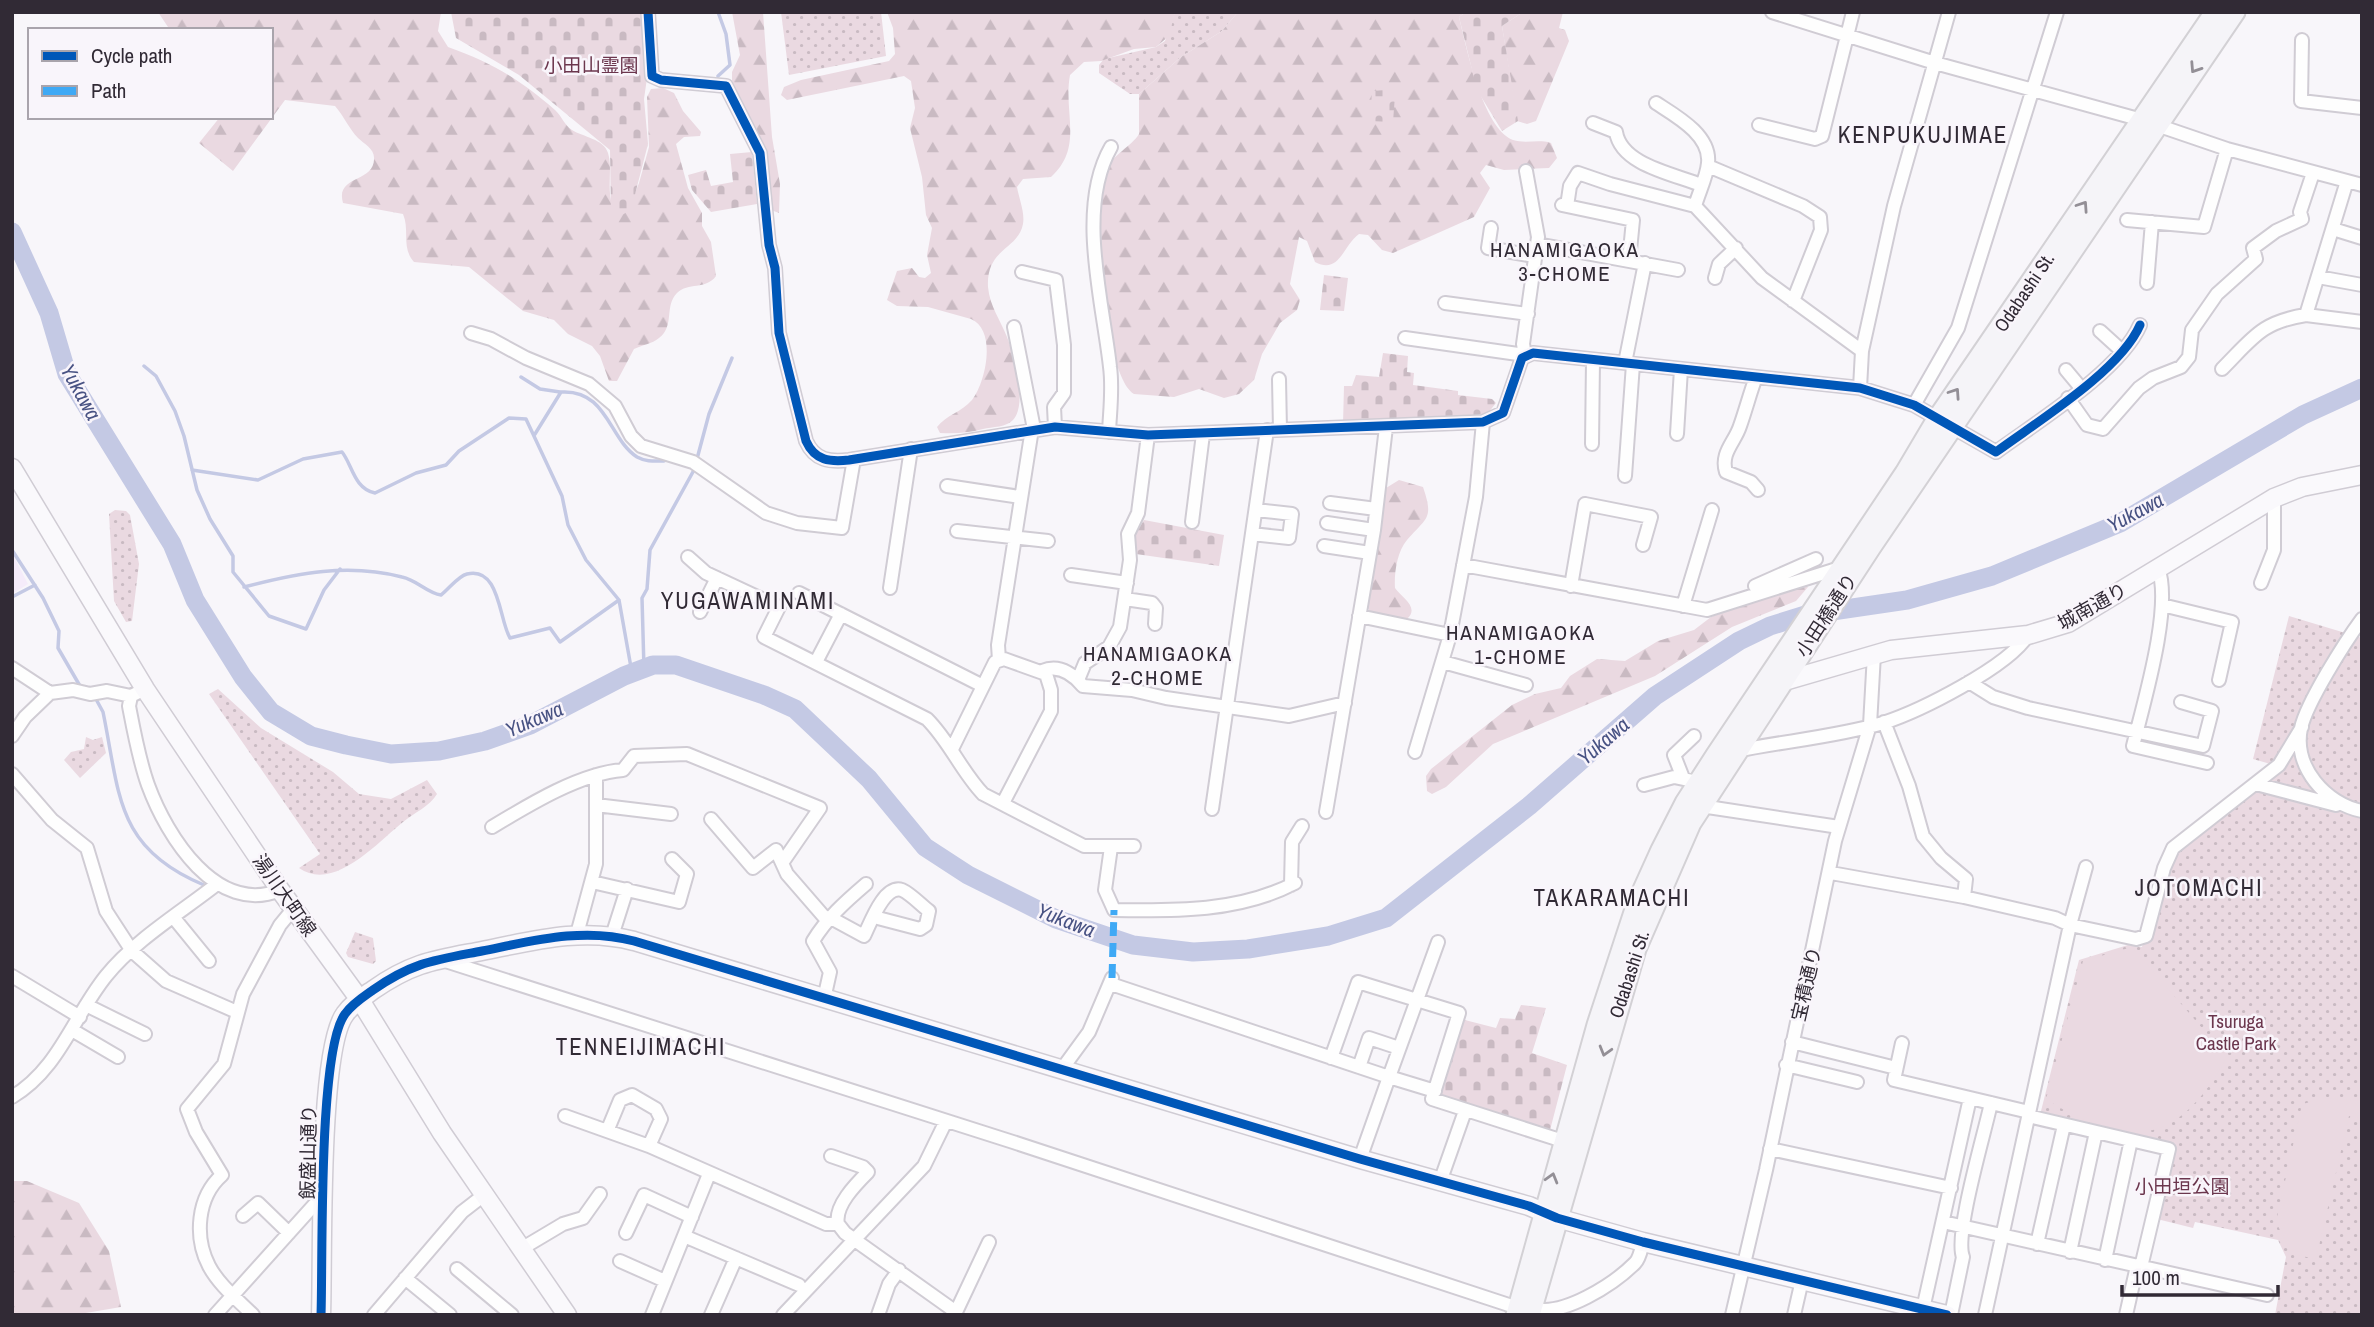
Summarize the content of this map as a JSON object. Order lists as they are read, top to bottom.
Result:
{
  "streets": {
    "main road": ["Odabashi St.", "小田橋通り"],
    "street": [
      "城南通り",
      "湯川大町線",
      "宝積通り",
      "飯盛山通り"
    ]
  },
  "crossings": [
    ["Odabashi St.", "城南通り"],
    ["Odabashi St.", "小田橋通り"],
    ["Odabashi St.", "飯盛山通り"],
    ["城南通り", "小田橋通り"],
    ["城南通り", "宝積通り"],
    ["湯川大町線", "飯盛山通り"],
    ["宝積通り", "飯盛山通り"]
  ],
  "districts": [
    "KENPUKUJIMAE",
    "HANAMIGAOKA 3-CHOME",
    "YUGAWAMINAMI",
    "HANAMIGAOKA 1-CHOME",
    "HANAMIGAOKA 2-CHOME",
    "JOTOMACHI",
    "TAKARAMACHI",
    "TENNEIJIMACHI"
  ],
  "water": ["Yukawa"],
  "parks": ["小田山霊園", "Tsuruga Castle Park", "小田垣公園"],
  "legend": ["Cycle path", "Path"],
  "scale_bar": "100 m"
}
